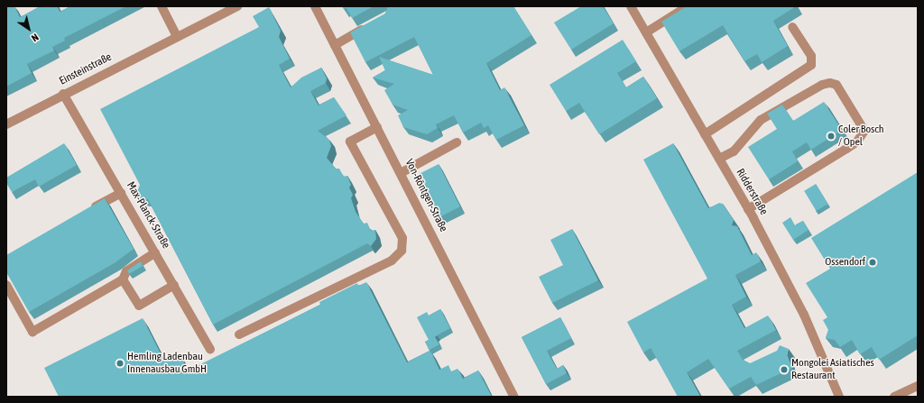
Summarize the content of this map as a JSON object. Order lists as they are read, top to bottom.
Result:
{
  "streets": {
    "street": [
      "Einsteinstraße",
      "Ridderstraße",
      "Von-Röntgen-Straße",
      "Max-Planck-Straße"
    ]
  },
  "crossings": [
    ["Einsteinstraße", "Max-Planck-Straße"]
  ],
  "places": [
    "Coler Bosch / Opel",
    "Ossendorf",
    "Hemling Ladenbau Innenausbau GmbH",
    "Mongolei Asiatisches Restaurant"
  ],
  "north": "bottom right"
}
